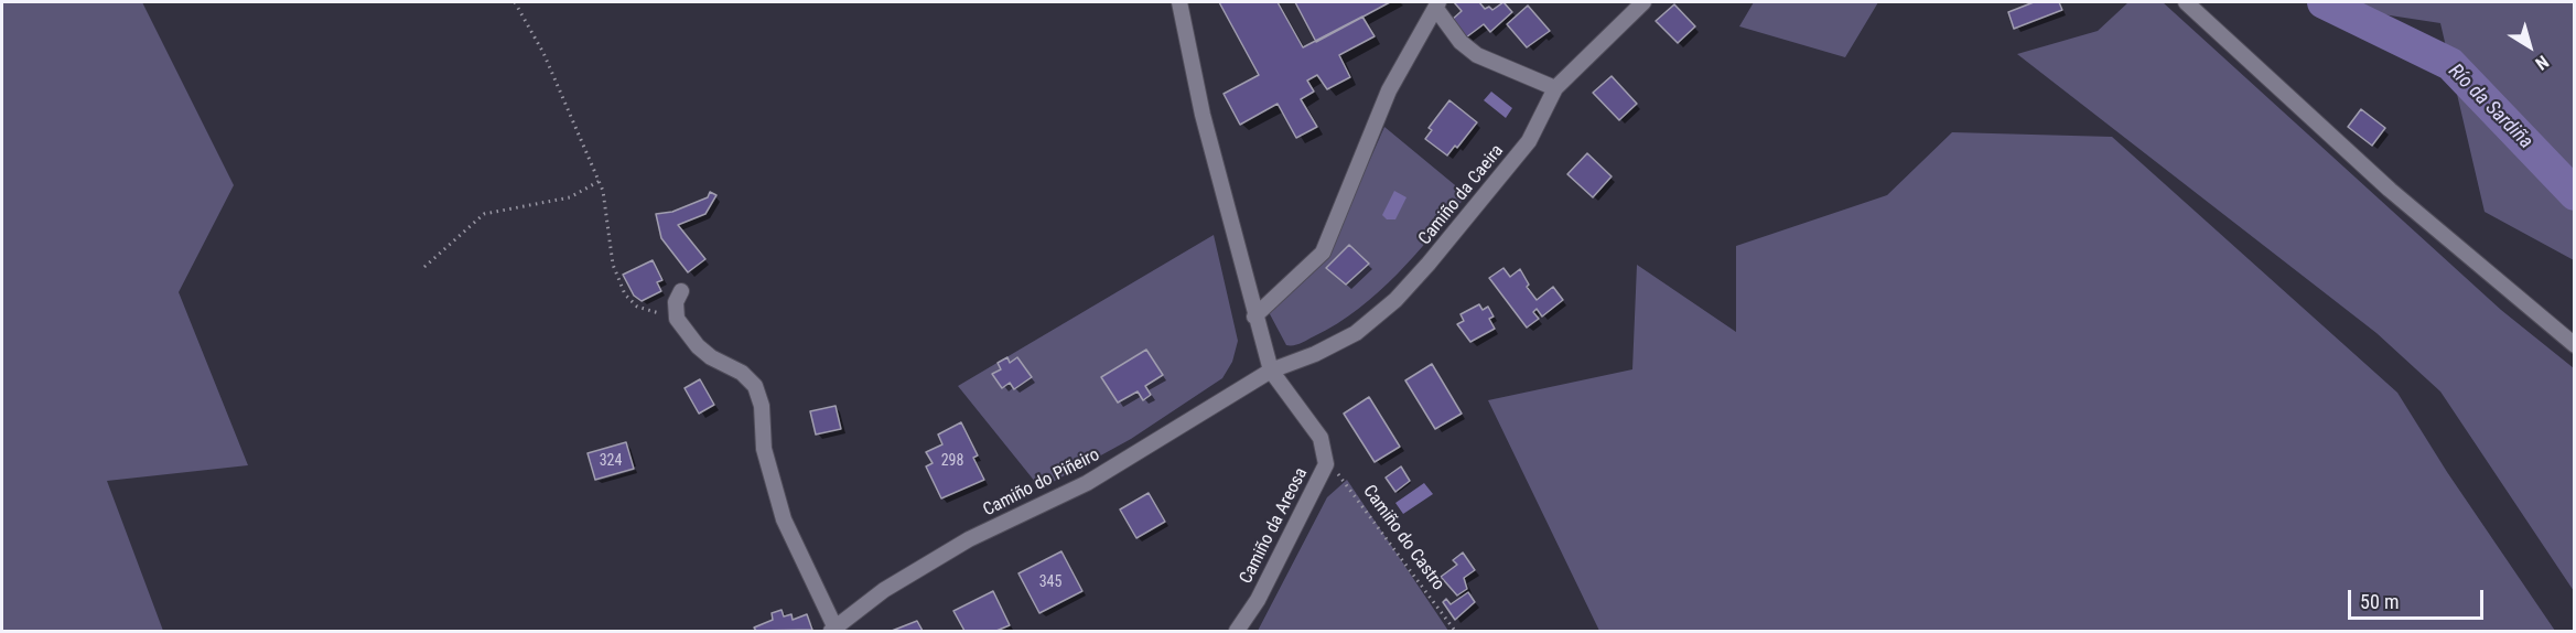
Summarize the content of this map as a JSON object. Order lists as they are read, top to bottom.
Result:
{
  "streets": {
    "street": ["Camiño da Caeira", "Camiño do Piñeiro", "Camiño da Areosa"],
    "path": ["Camiño do Castro"]
  },
  "crossings": [
    ["Camiño da Caeira", "Camiño do Piñeiro"],
    ["Camiño da Caeira", "Camiño da Areosa"],
    ["Camiño do Piñeiro", "Camiño da Areosa"],
    ["Camiño da Areosa", "Camiño do Castro"]
  ],
  "water": ["Río da Sardiña"],
  "house_numbers": ["324", "298", "345"],
  "scale_bar": "50 m",
  "north": "bottom right"
}
